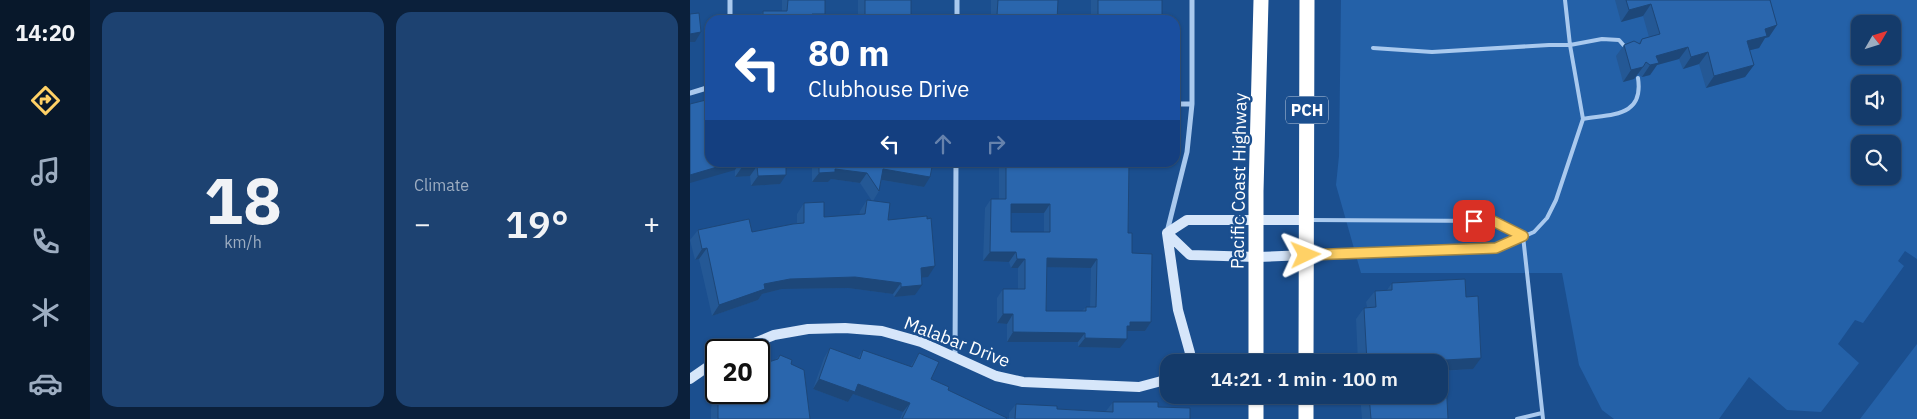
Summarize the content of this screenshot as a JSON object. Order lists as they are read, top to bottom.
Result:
{
  "streets": {
    "highway": ["PCH", "Pacific Coast Highway"],
    "street": ["Malabar Drive"]
  },
  "north": "top right",
  "page": {
    "tabs": "14:20",
    "tile": [
      ["18", "km/h"],
      "Climate"
    ],
    "turn": ["80 m", "Clubhouse Drive"],
    "heat": ["−", "19°", "+"],
    "limit": "20",
    "trip": "14:21 · 1 min · 100 m"
  }
}
